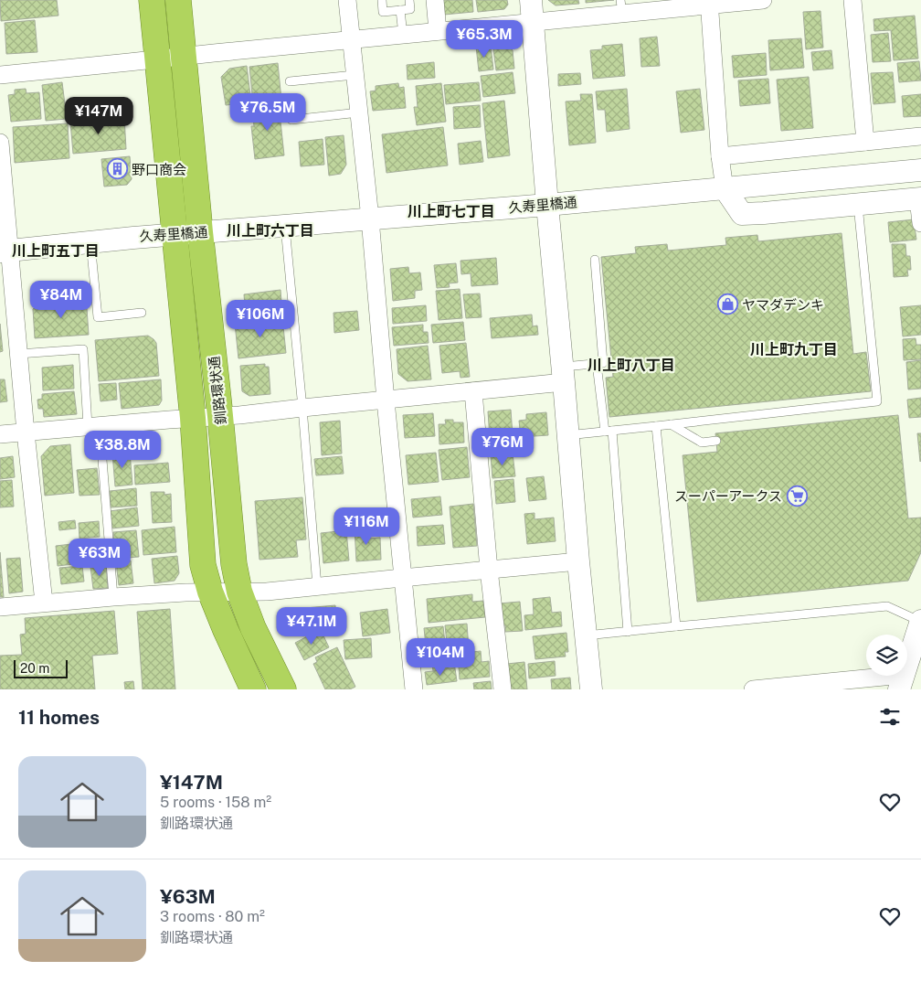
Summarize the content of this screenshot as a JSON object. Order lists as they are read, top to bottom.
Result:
{
  "streets": {
    "highway": ["釧路環状通"],
    "street": ["久寿里橋通"]
  },
  "crossings": [
    ["久寿里橋通", "釧路環状通"]
  ],
  "districts": [
    "川上町七丁目",
    "川上町六丁目",
    "川上町五丁目",
    "川上町九丁目",
    "川上町八丁目"
  ],
  "places": {
    "building": ["野口商会"],
    "shop": ["ヤマダデンキ"],
    "supermarket": ["スーパーアークス"]
  },
  "scale_bar": "20 m",
  "page": {
    "price": [
      "¥65.3M",
      "¥76.5M",
      "¥147M",
      "¥84M",
      "¥106M",
      "¥76M",
      "¥38.8M",
      "¥116M",
      "¥63M",
      "¥47.1M",
      "¥104M"
    ],
    "scale": "20 m",
    "heading": "11 homes",
    "list": [
      {
        "name": "¥147M",
        "note": "5 rooms · 158 m² · 釧路環状通"
      },
      {
        "name": "¥63M",
        "note": "3 rooms · 80 m² · 釧路環状通"
      }
    ]
  }
}
